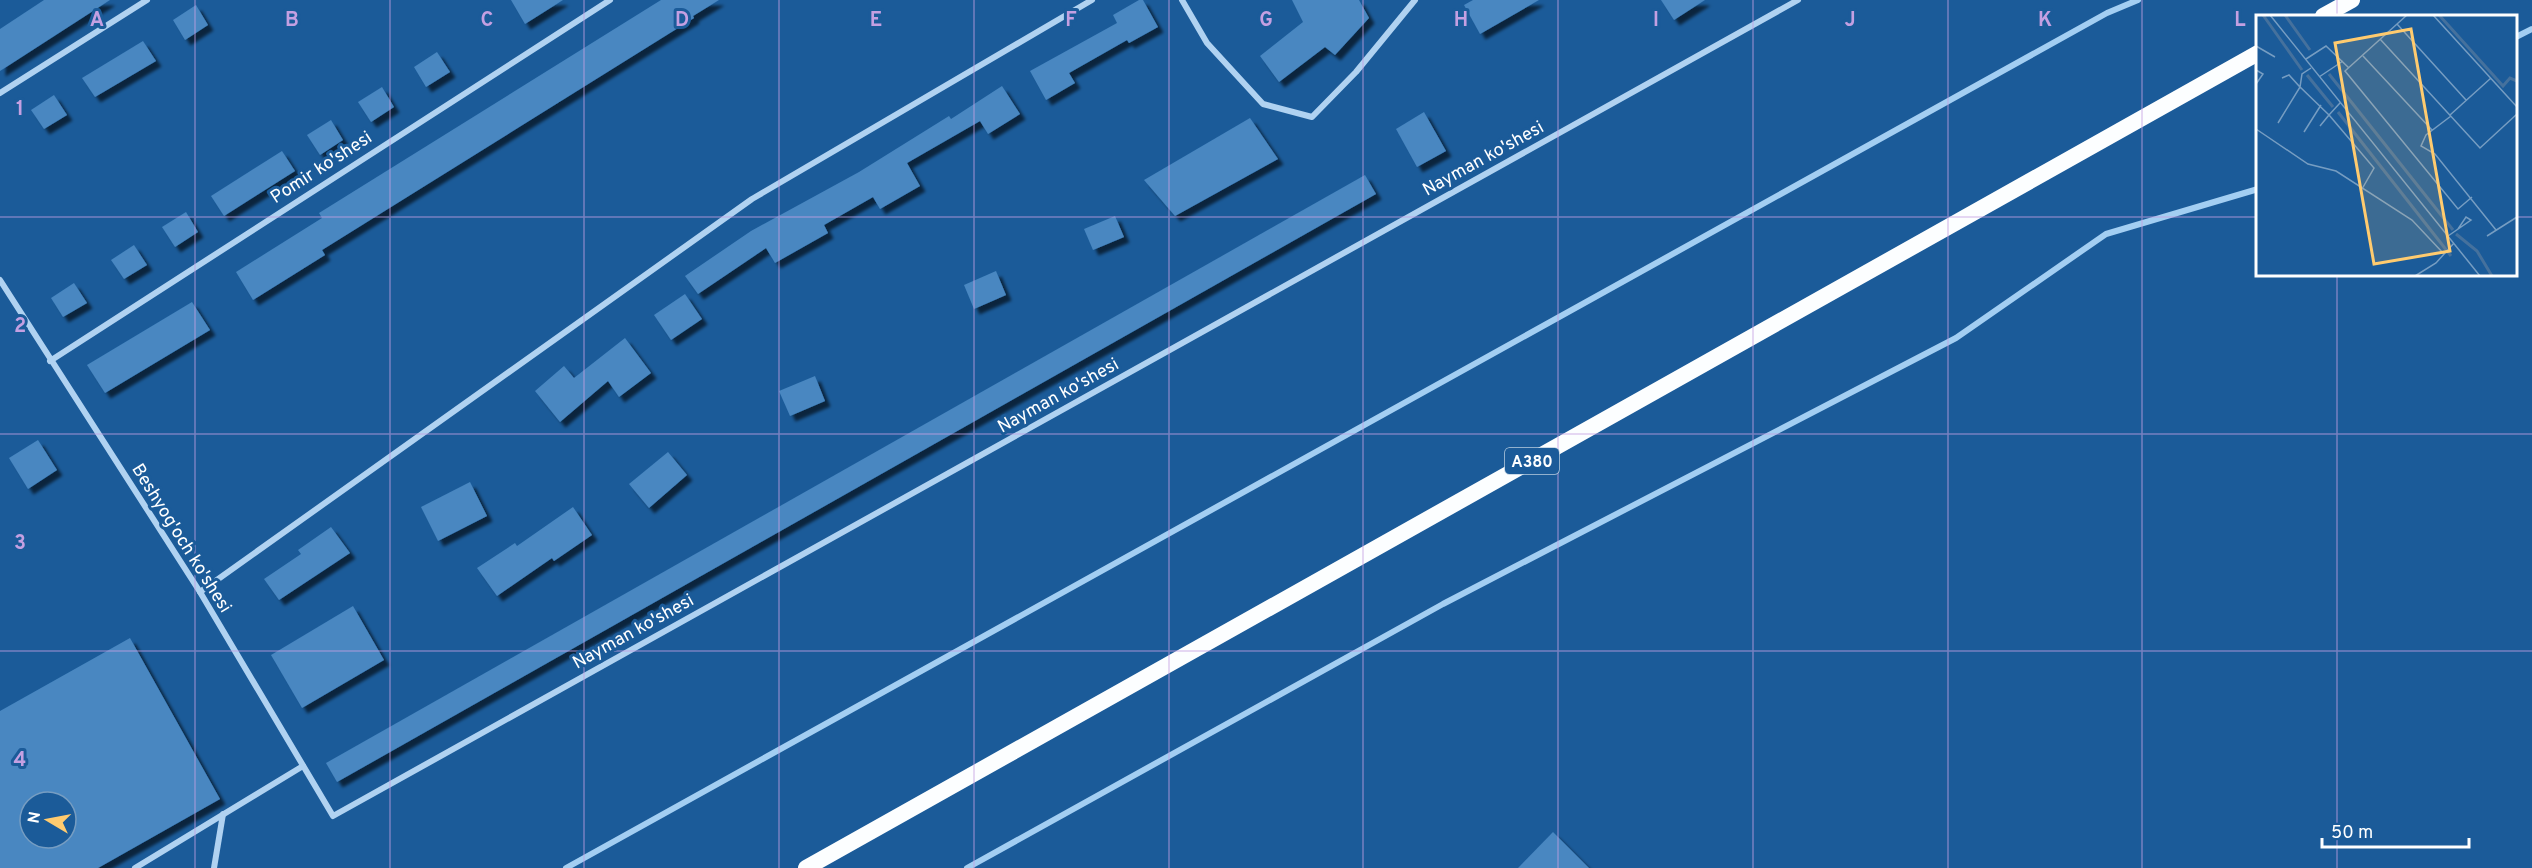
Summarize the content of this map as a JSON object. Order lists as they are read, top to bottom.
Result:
{
  "streets": {
    "highway": ["A380"],
    "street": ["Nayman ko'shesi", "Pomir ko'shesi", "Beshyog'och ko'shesi"]
  },
  "crossings": [
    ["Nayman ko'shesi", "Beshyog'och ko'shesi"],
    ["Pomir ko'shesi", "Beshyog'och ko'shesi"]
  ],
  "scale_bar": "50 m",
  "north": "left",
  "grid": {
    "columns": [
      "A",
      "B",
      "C",
      "D",
      "E",
      "F",
      "G",
      "H",
      "I",
      "J",
      "K",
      "L"
    ],
    "rows": [
      "1",
      "2",
      "3",
      "4"
    ]
  }
}
